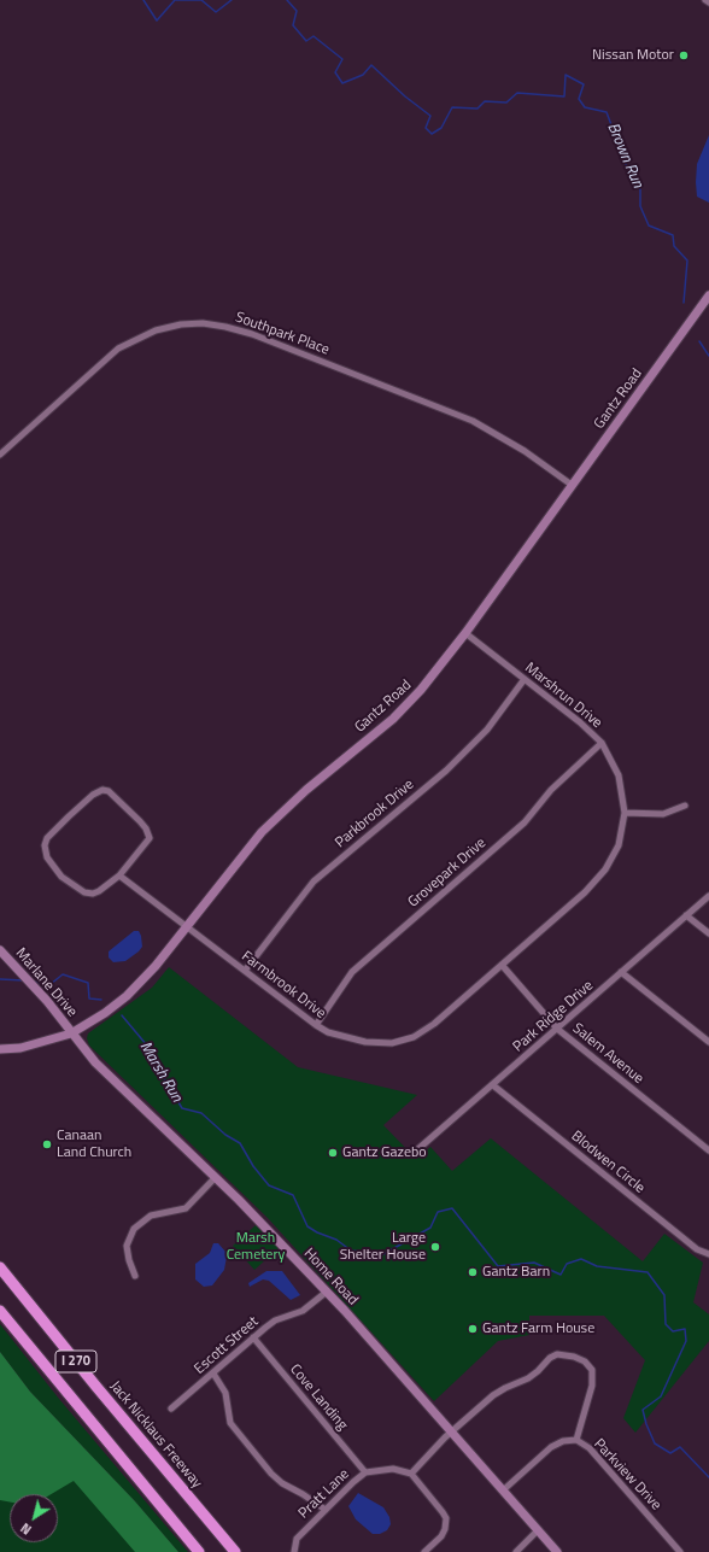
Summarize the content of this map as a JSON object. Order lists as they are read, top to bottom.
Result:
{
  "streets": {
    "highway": ["I 270", "Jack Nicklaus Freeway"],
    "main road": ["Gantz Road", "Marlane Drive", "Home Road"],
    "street": [
      "Southpark Place",
      "Marshrun Drive",
      "Parkbrook Drive",
      "Grovepark Drive",
      "Farmbrook Drive",
      "Park Ridge Drive",
      "Salem Avenue",
      "Blodwen Circle",
      "Escott Street",
      "Cove Landing",
      "Parkview Drive",
      "Pratt Lane"
    ]
  },
  "crossings": [
    ["Southpark Place", "Gantz Road"],
    ["Gantz Road", "Marshrun Drive"],
    ["Gantz Road", "Marlane Drive"],
    ["Gantz Road", "Farmbrook Drive"],
    ["Gantz Road", "Home Road"],
    ["Marshrun Drive", "Parkbrook Drive"],
    ["Marshrun Drive", "Grovepark Drive"],
    ["Marshrun Drive", "Farmbrook Drive"],
    ["Parkbrook Drive", "Farmbrook Drive"],
    ["Grovepark Drive", "Farmbrook Drive"],
    ["Marlane Drive", "Home Road"],
    ["Farmbrook Drive", "Salem Avenue"],
    ["Park Ridge Drive", "Salem Avenue"],
    ["Park Ridge Drive", "Blodwen Circle"],
    ["Home Road", "Escott Street"],
    ["Home Road", "Parkview Drive"],
    ["Escott Street", "Cove Landing"],
    ["Cove Landing", "Pratt Lane"]
  ],
  "water": ["Brown Run", "Marsh Run"],
  "parks": ["Marsh Cemetery"],
  "places": [
    "Nissan Motor",
    "Canaan Land Church",
    "Gantz Gazebo",
    "Large Shelter House",
    "Gantz Barn",
    "Gantz Farm House"
  ],
  "north": "bottom left"
}
